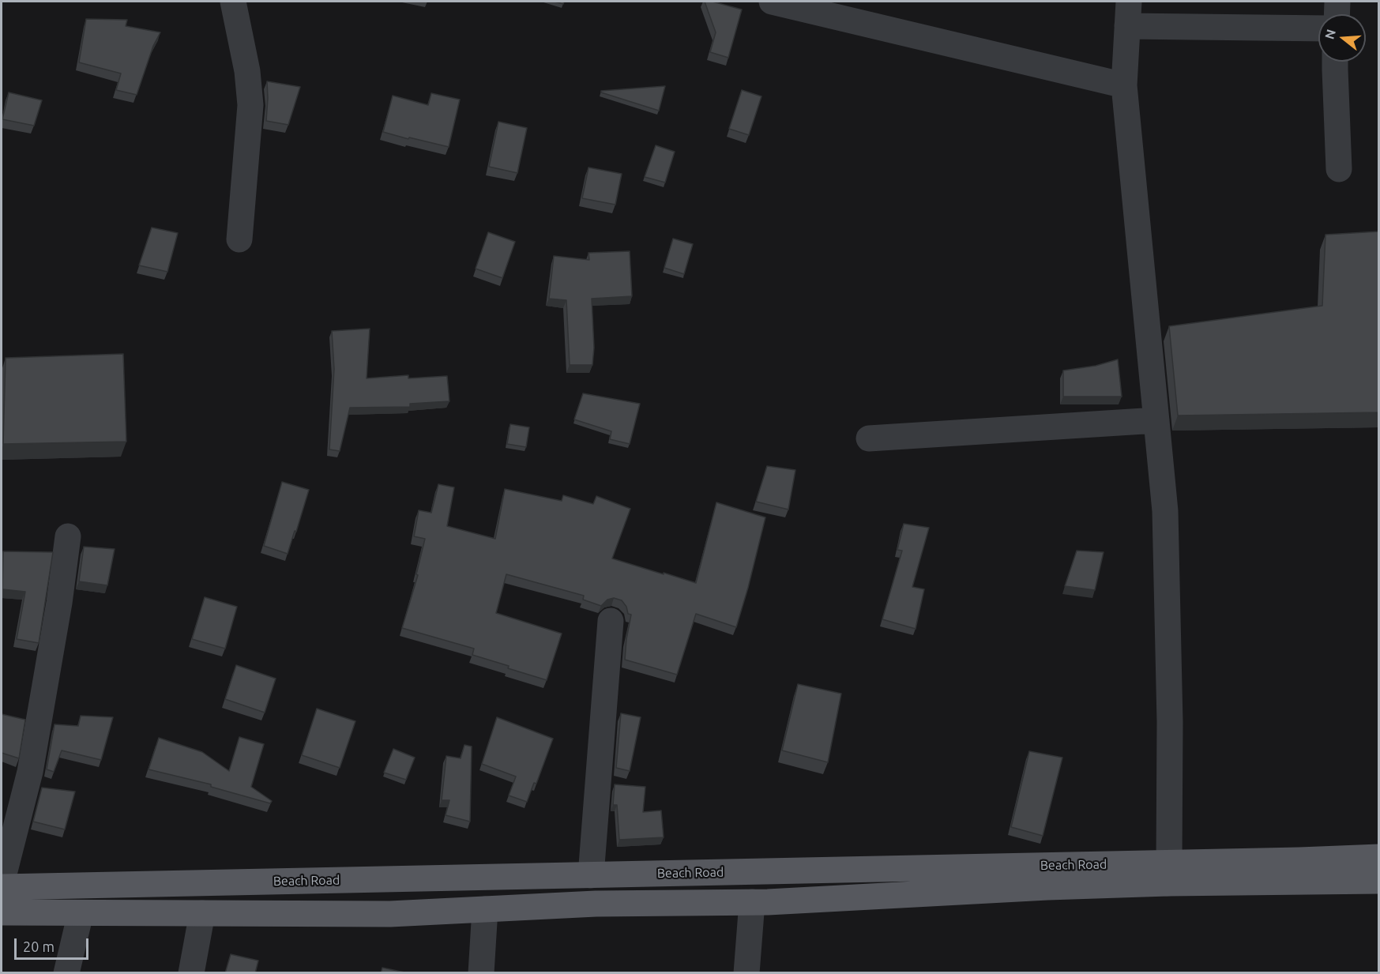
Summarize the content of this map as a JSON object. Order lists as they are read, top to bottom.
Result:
{
  "streets": {
    "main road": ["Beach Road"]
  },
  "scale_bar": "20 m",
  "north": "left"
}
